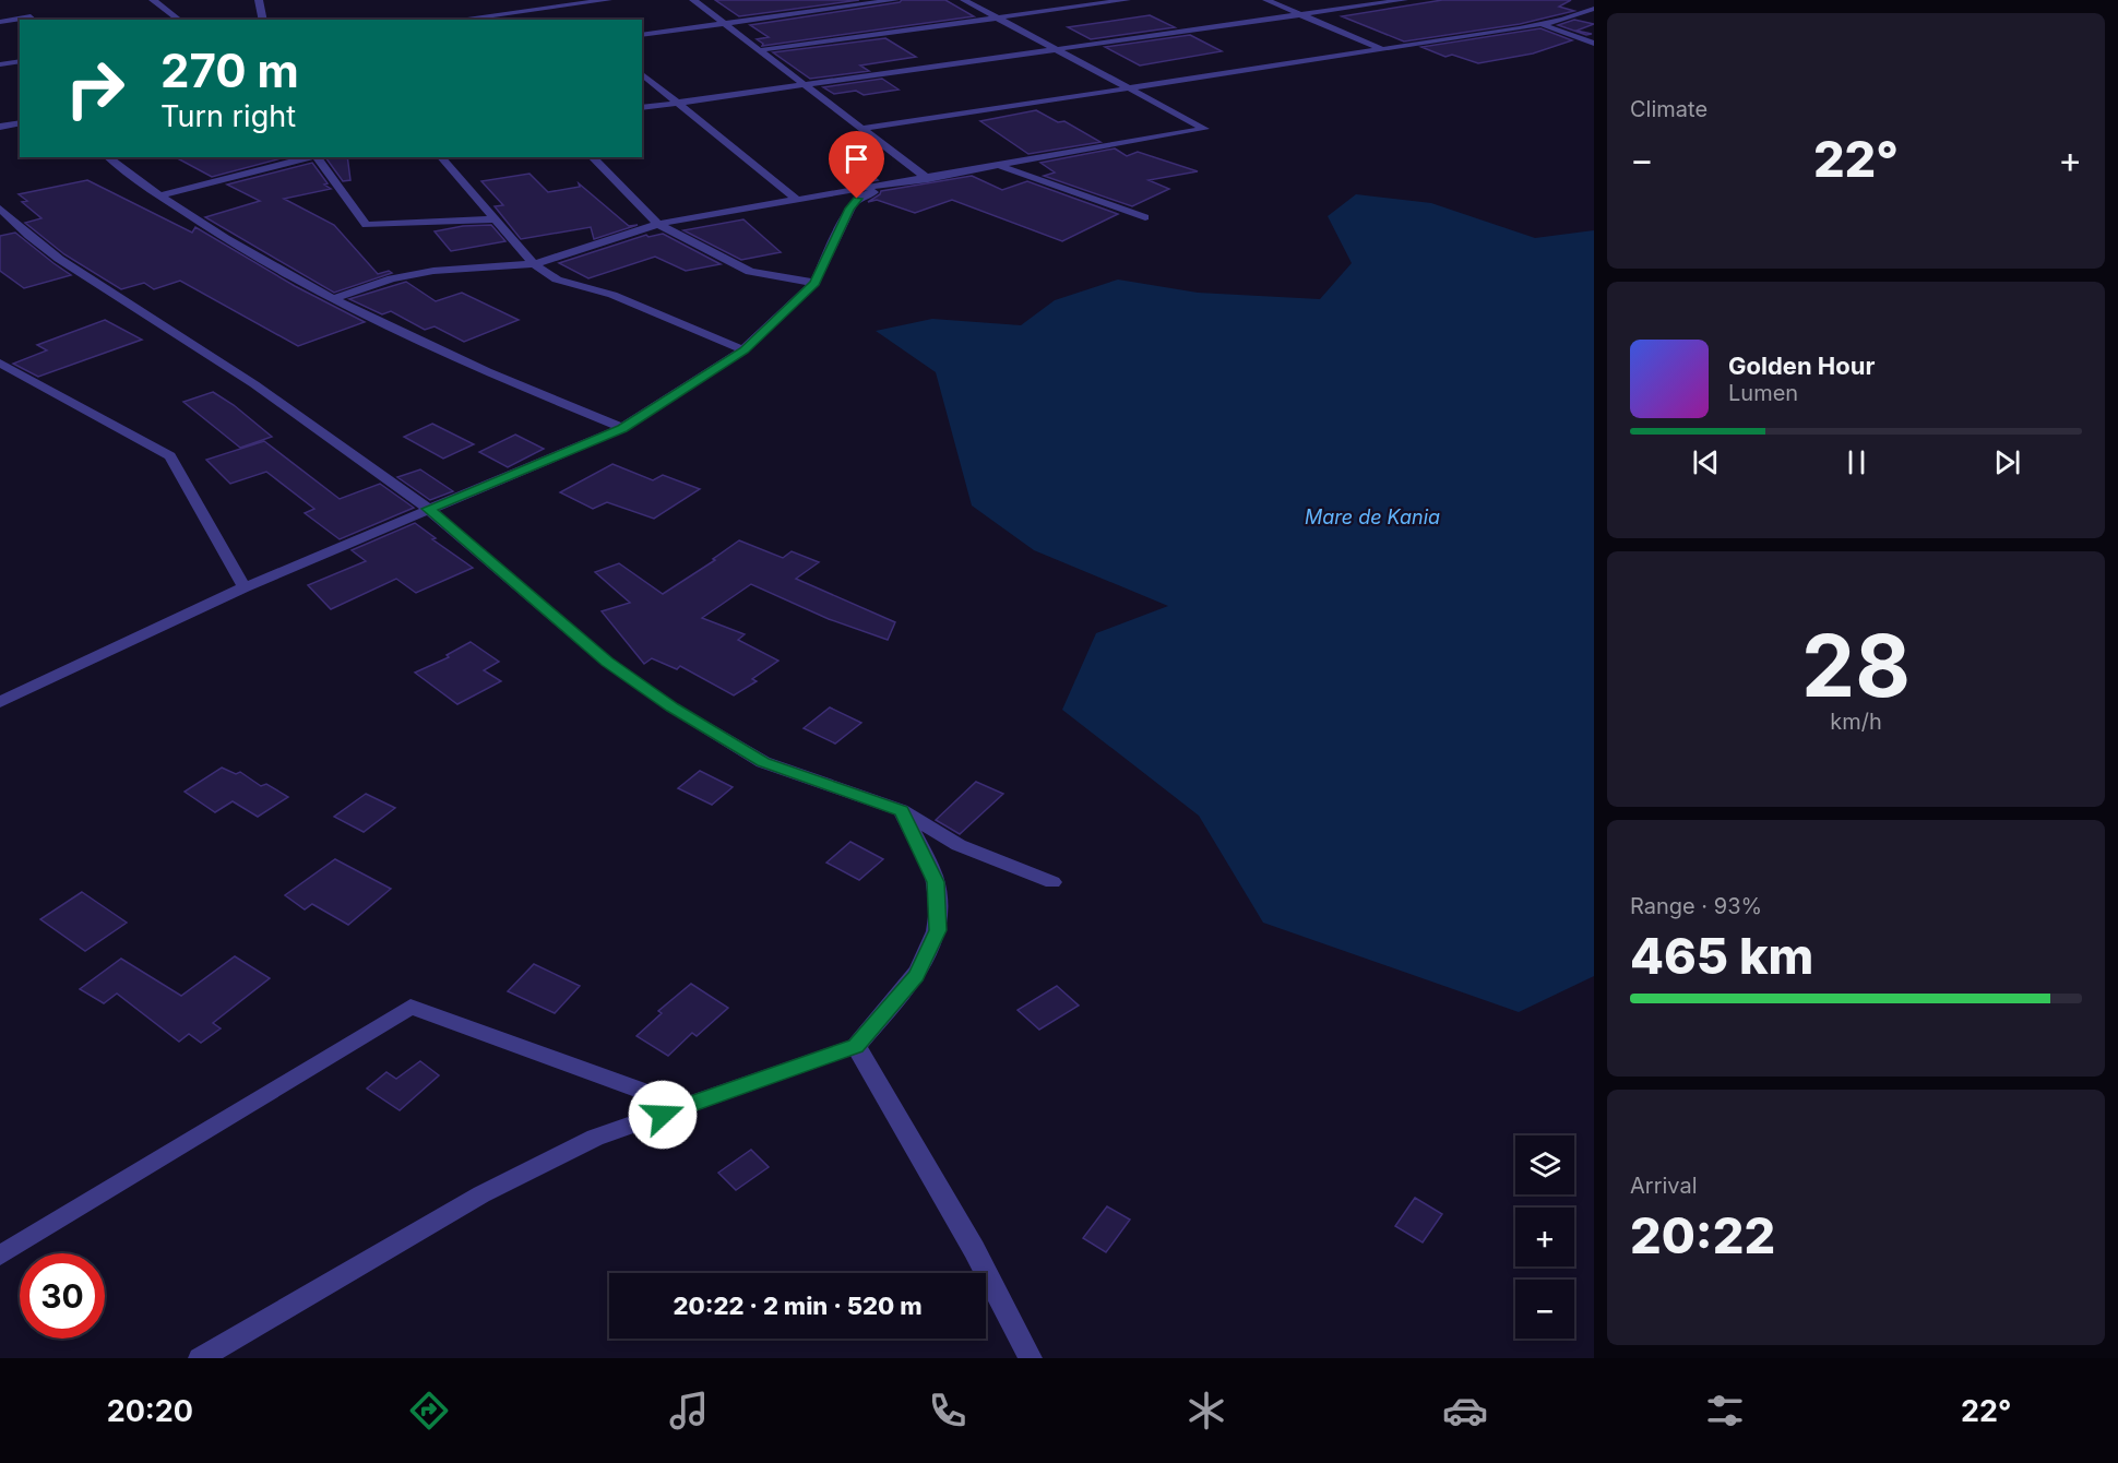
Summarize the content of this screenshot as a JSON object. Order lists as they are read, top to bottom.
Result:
{
  "water": ["Mare de Kania"],
  "page": {
    "tile": [
      "Climate",
      ["28", "km/h"],
      ["Range · 93%", "465 km"],
      ["Arrival", "20:22"]
    ],
    "turn": ["270 m", "Turn right"],
    "heat": ["−", "22°", "+"],
    "song": ["Golden Hour", "Lumen"],
    "map_buttons": ["+", "−"],
    "limit": "30",
    "trip": "20:22 · 2 min · 520 m",
    "tabs": ["20:20", "22°"]
  }
}
